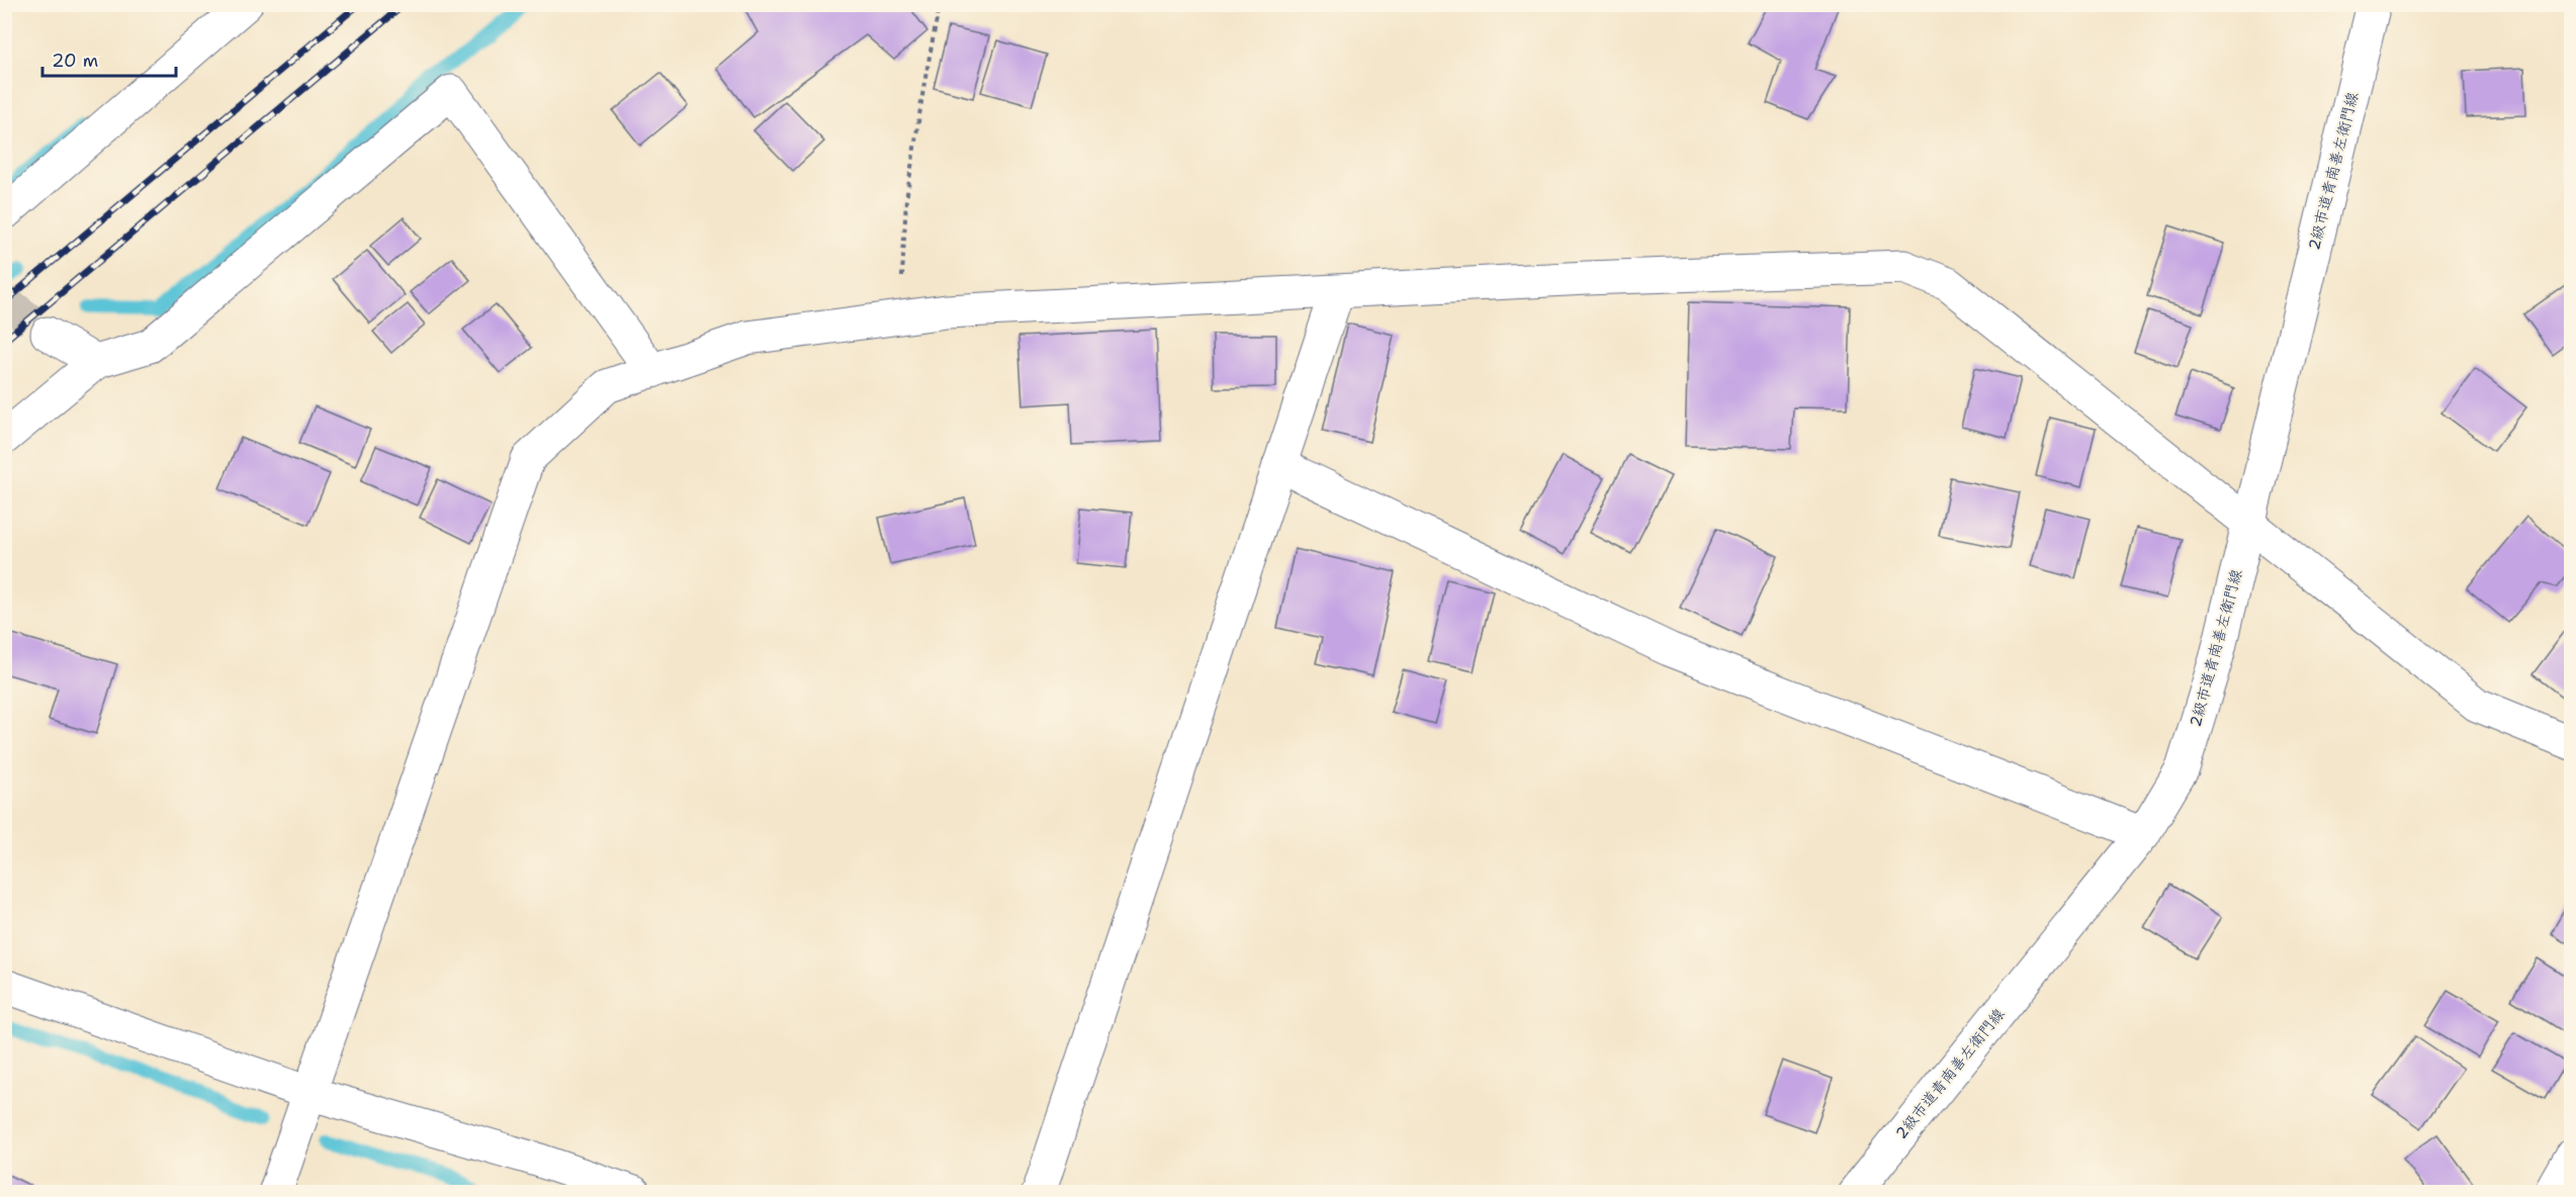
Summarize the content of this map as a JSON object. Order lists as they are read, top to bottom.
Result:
{
  "streets": {
    "street": ["2級市道青南善左衛門線"]
  },
  "scale_bar": "20 m"
}
